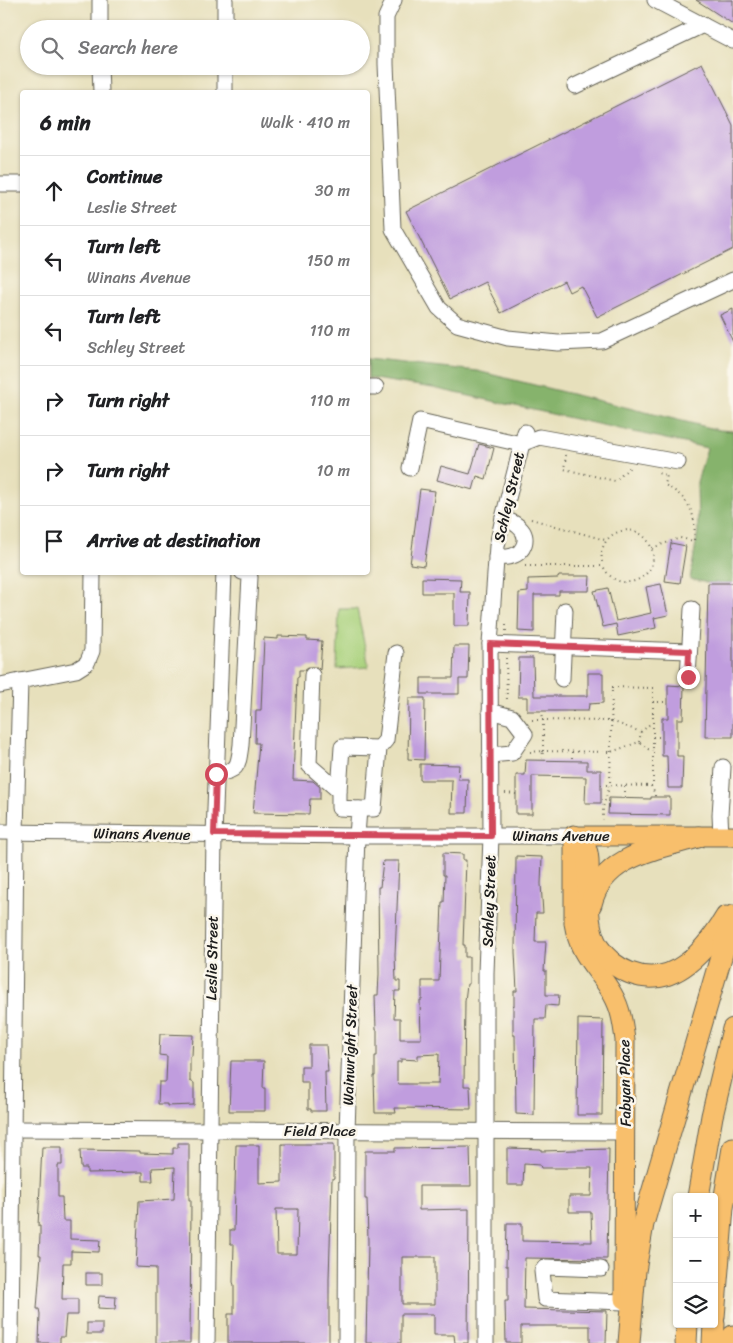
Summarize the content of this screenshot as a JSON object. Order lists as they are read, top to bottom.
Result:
{
  "streets": {
    "main road": ["Winans Avenue", "Fabyan Place"],
    "street": [
      "Schley Street",
      "Leslie Street",
      "Wainwright Street",
      "Field Place"
    ]
  },
  "crossings": [
    ["Schley Street", "Winans Avenue"],
    ["Schley Street", "Field Place"],
    ["Winans Avenue", "Leslie Street"],
    ["Winans Avenue", "Wainwright Street"],
    ["Winans Avenue", "Fabyan Place"],
    ["Leslie Street", "Field Place"],
    ["Wainwright Street", "Field Place"],
    ["Fabyan Place", "Field Place"]
  ],
  "page": {
    "search": "Search here",
    "heading": ["6 min", "Walk · 410 m"],
    "list": [
      ["Continue", "Leslie Street", "30 m"],
      ["Turn left", "Winans Avenue", "150 m"],
      ["Turn left", "Schley Street", "110 m"],
      ["Turn right", "110 m"],
      ["Turn right", "10 m"],
      "Arrive at destination"
    ],
    "map_buttons": ["+", "−"]
  }
}
